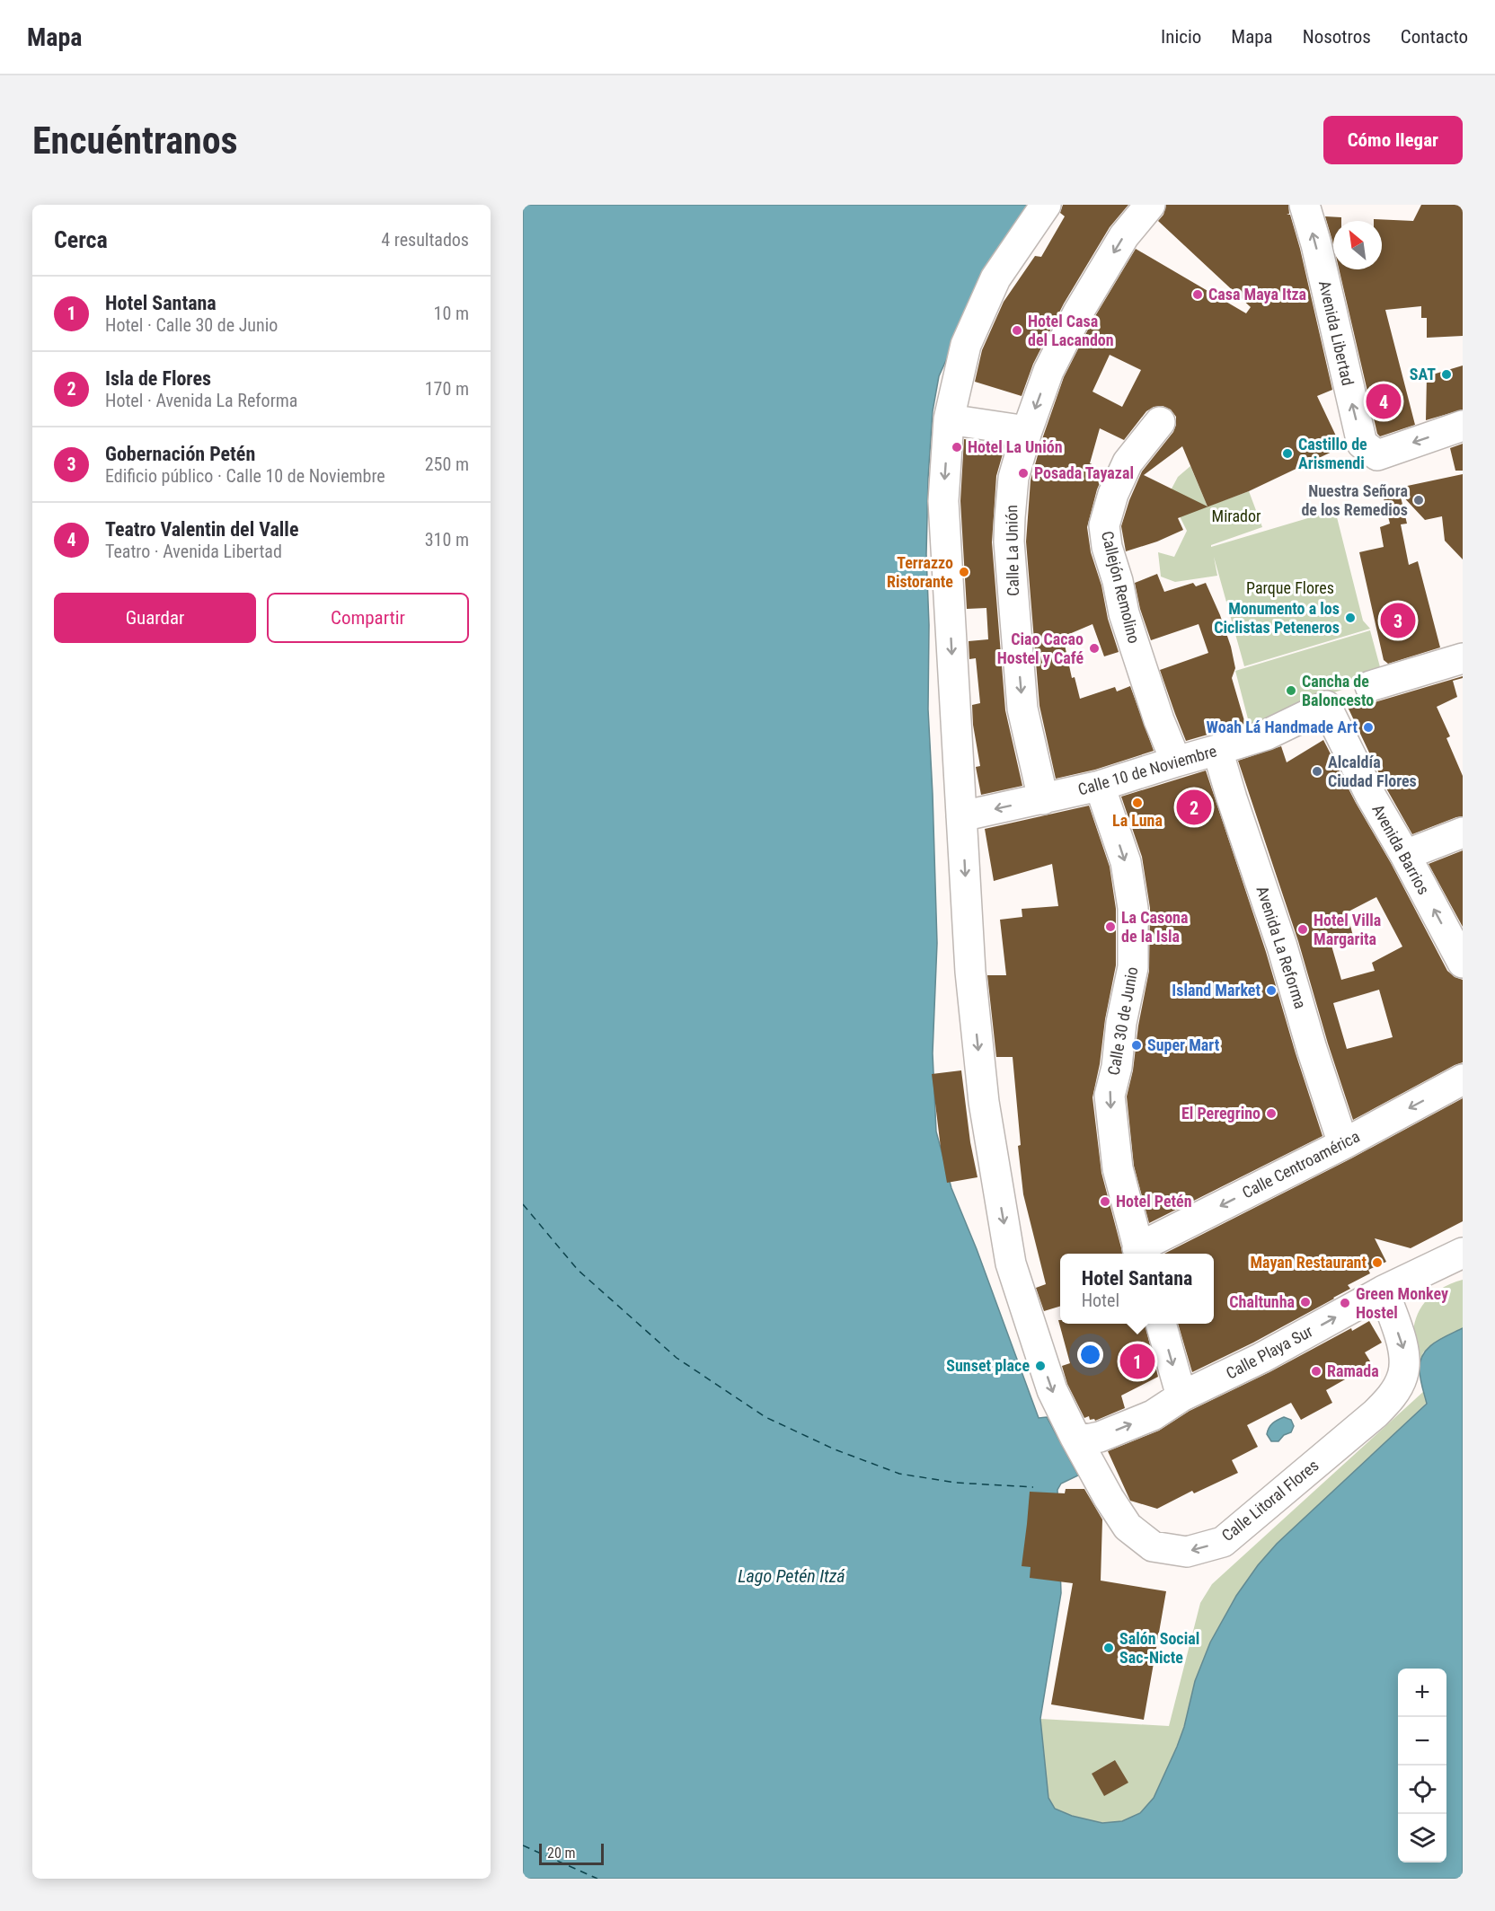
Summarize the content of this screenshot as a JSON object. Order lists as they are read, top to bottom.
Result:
{
  "streets": {
    "street": [
      "Avenida Libertad",
      "Calle La Unión",
      "Callejón Remolino",
      "Calle 10 de Noviembre",
      "Avenida Barrios",
      "Avenida La Reforma",
      "Calle 30 de Junio",
      "Calle Centroamérica",
      "Calle Playa Sur",
      "Calle Litoral Flores"
    ]
  },
  "crossings": [
    ["Calle La Unión", "Calle 10 de Noviembre"],
    ["Callejón Remolino", "Calle 10 de Noviembre"],
    ["Calle 10 de Noviembre", "Avenida Barrios"],
    ["Calle 10 de Noviembre", "Avenida La Reforma"],
    ["Calle 10 de Noviembre", "Calle 30 de Junio"],
    ["Calle 10 de Noviembre", "Calle Litoral Flores"],
    ["Avenida La Reforma", "Calle Centroamérica"],
    ["Calle 30 de Junio", "Calle Centroamérica"],
    ["Calle Playa Sur", "Calle Litoral Flores"]
  ],
  "one_way": [
    "Calle La Unión",
    "Avenida Barrios",
    "Calle 30 de Junio",
    "Calle Centroamérica",
    "Calle Playa Sur"
  ],
  "water": ["Lago Petén Itzá"],
  "parks": ["Mirador", "Parque Flores"],
  "places": [
    "Casa Maya Itza",
    "Hotel Casa del Lacandon",
    "SAT",
    "Hotel La Unión",
    "Castillo de Arismendi",
    "Posada Tayazal",
    "Nuestra Señora de los Remedios",
    "Terrazzo Ristorante",
    "Monumento a los Ciclistas Peteneros",
    "Ciao Cacao Hostel y Café",
    "Cancha de Baloncesto",
    "Woah Lá Handmade Art",
    "Alcaldía Ciudad Flores",
    "La Luna",
    "La Casona de la Isla",
    "Hotel Villa Margarita",
    "Island Market",
    "Super Mart",
    "El Peregrino",
    "Hotel Petén",
    "Mayan Restaurant",
    "Chaltunha",
    "Green Monkey Hostel",
    "Sunset place",
    "Ramada",
    "Salón Social Sac-Nicte"
  ],
  "scale_bar": "20 m",
  "north": "top left",
  "page": {
    "header": "Mapa",
    "nav": [
      "Inicio",
      "Mapa",
      "Nosotros",
      "Contacto"
    ],
    "buttons": [
      "Cómo llegar",
      ["Guardar", "Compartir"]
    ],
    "title": "Encuéntranos",
    "heading": ["Cerca", "4 resultados"],
    "list": [
      {
        "mark": "1",
        "name": "Hotel Santana",
        "note": "Hotel · Calle 30 de Junio",
        "value": "10 m"
      },
      {
        "mark": "2",
        "name": "Isla de Flores",
        "note": "Hotel · Avenida La Reforma",
        "value": "170 m"
      },
      {
        "mark": "3",
        "name": "Gobernación Petén",
        "note": "Edificio público · Calle 10 de Noviembre",
        "value": "250 m"
      },
      {
        "mark": "4",
        "name": "Teatro Valentin del Valle",
        "note": "Teatro · Avenida Libertad",
        "value": "310 m"
      }
    ],
    "pins": [
      "4",
      "3",
      "2",
      "1"
    ],
    "popup": ["Hotel Santana", "Hotel"],
    "map_buttons": ["+", "−"],
    "scale": "20 m"
  }
}
